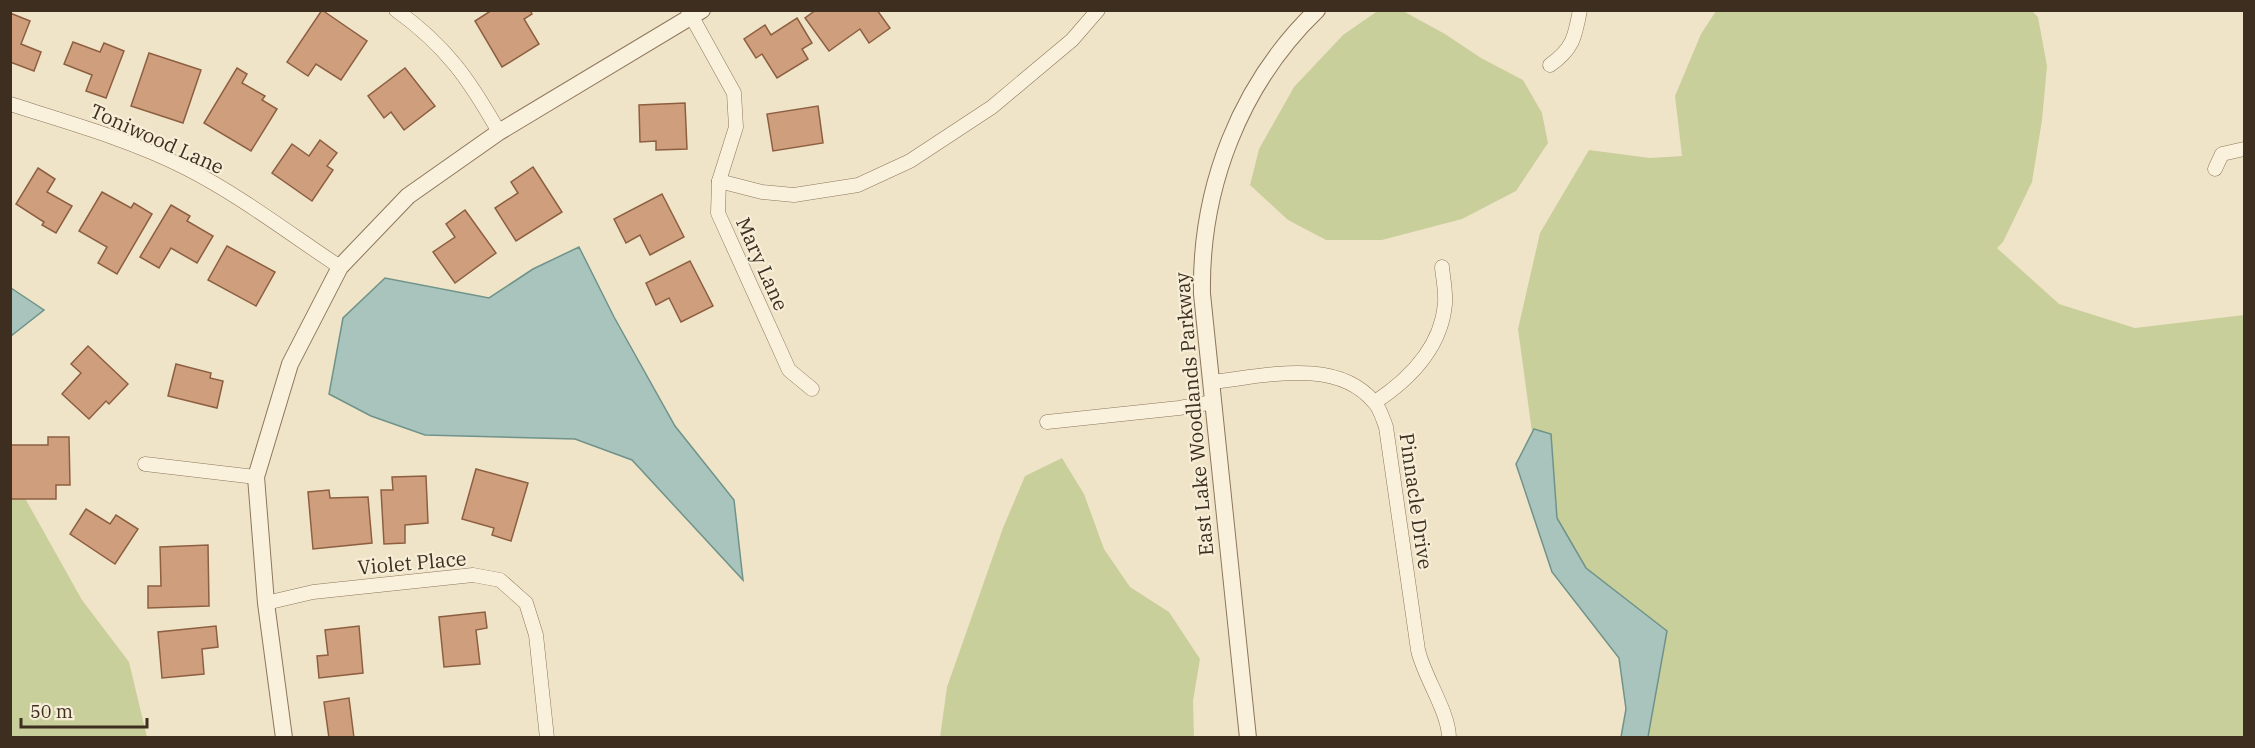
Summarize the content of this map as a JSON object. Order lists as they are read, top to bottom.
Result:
{
  "streets": {
    "street": [
      "Toniwood Lane",
      "Mary Lane",
      "East Lake Woodlands Parkway",
      "Pinnacle Drive",
      "Violet Place"
    ]
  },
  "crossings": [
    ["East Lake Woodlands Parkway", "Pinnacle Drive"]
  ],
  "scale_bar": "50 m"
}
